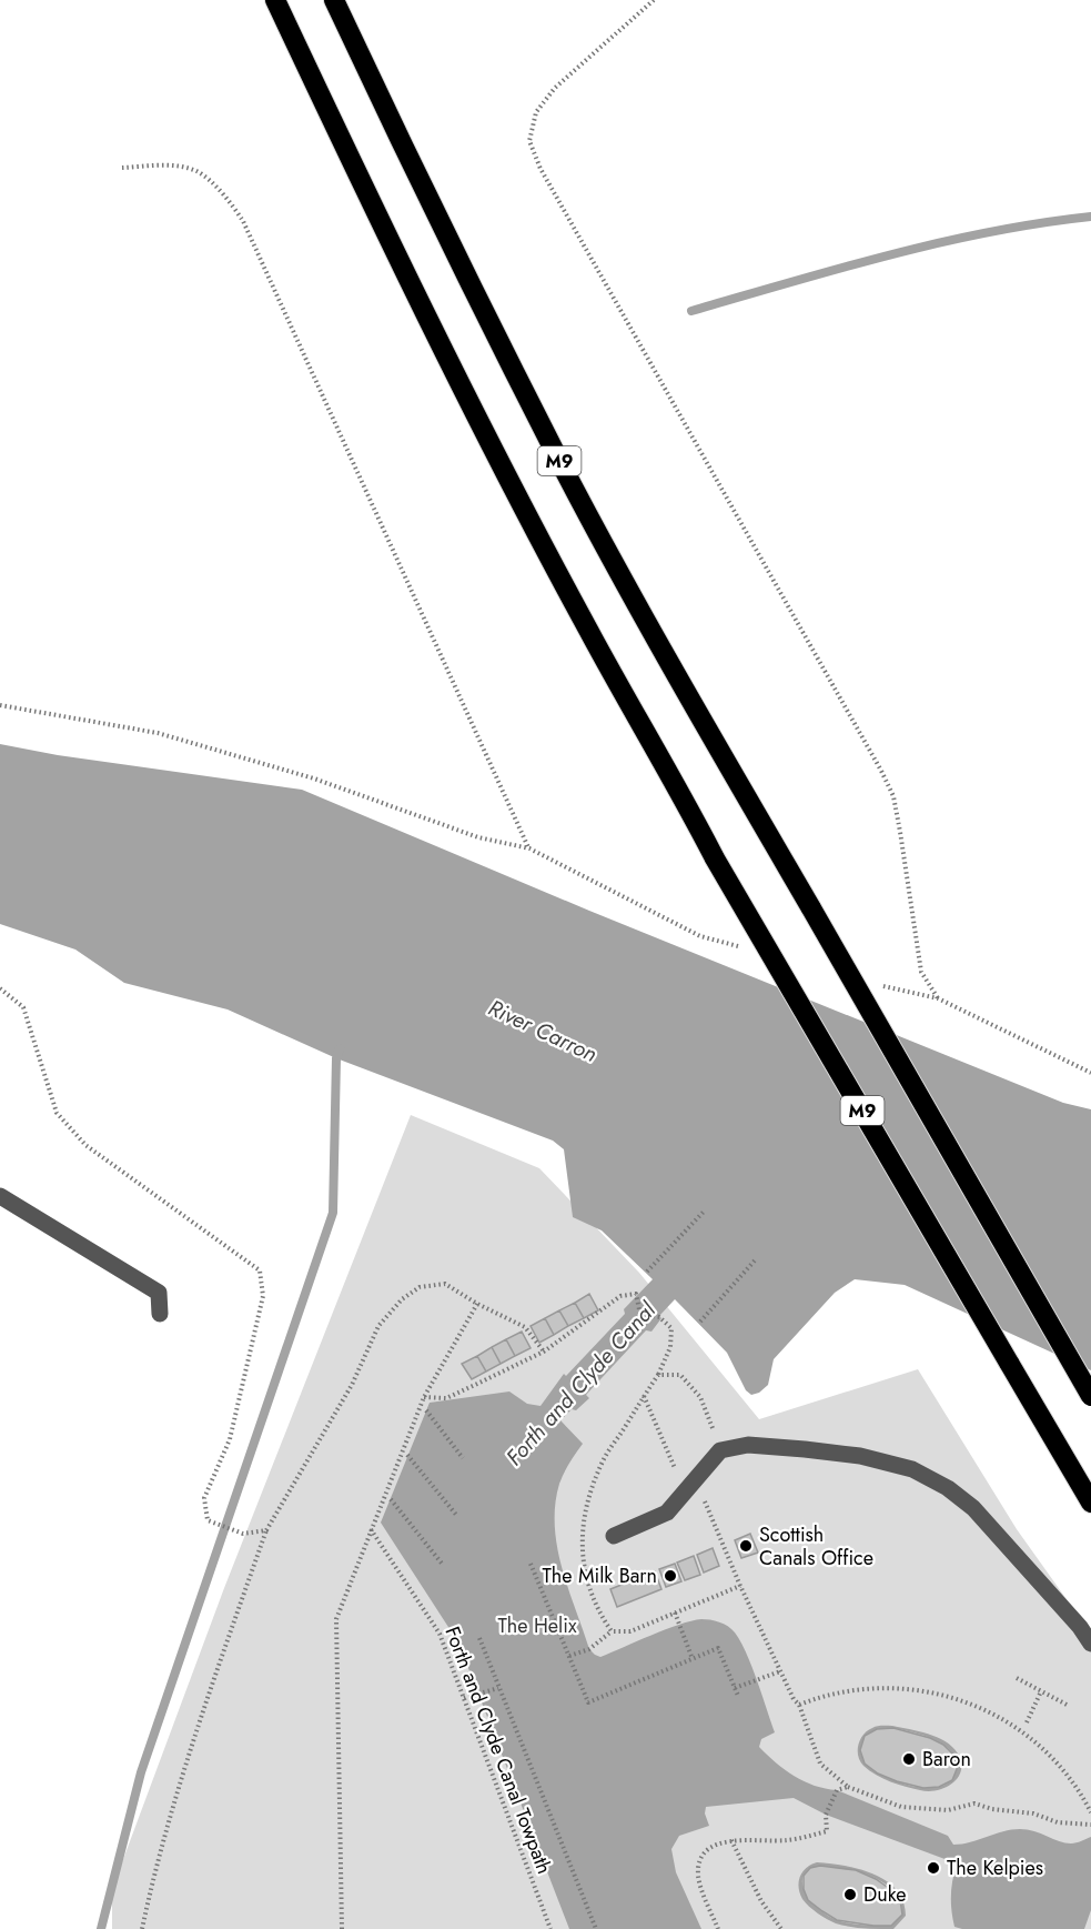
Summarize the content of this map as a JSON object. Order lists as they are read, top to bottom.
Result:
{
  "streets": {
    "highway": ["M9"],
    "path": ["Forth and Clyde Canal Towpath"]
  },
  "water": ["River Carron", "Forth and Clyde Canal"],
  "parks": ["The Helix"],
  "places": [
    "Scottish Canals Office",
    "The Milk Barn",
    "Baron",
    "The Kelpies",
    "Duke"
  ]
}
